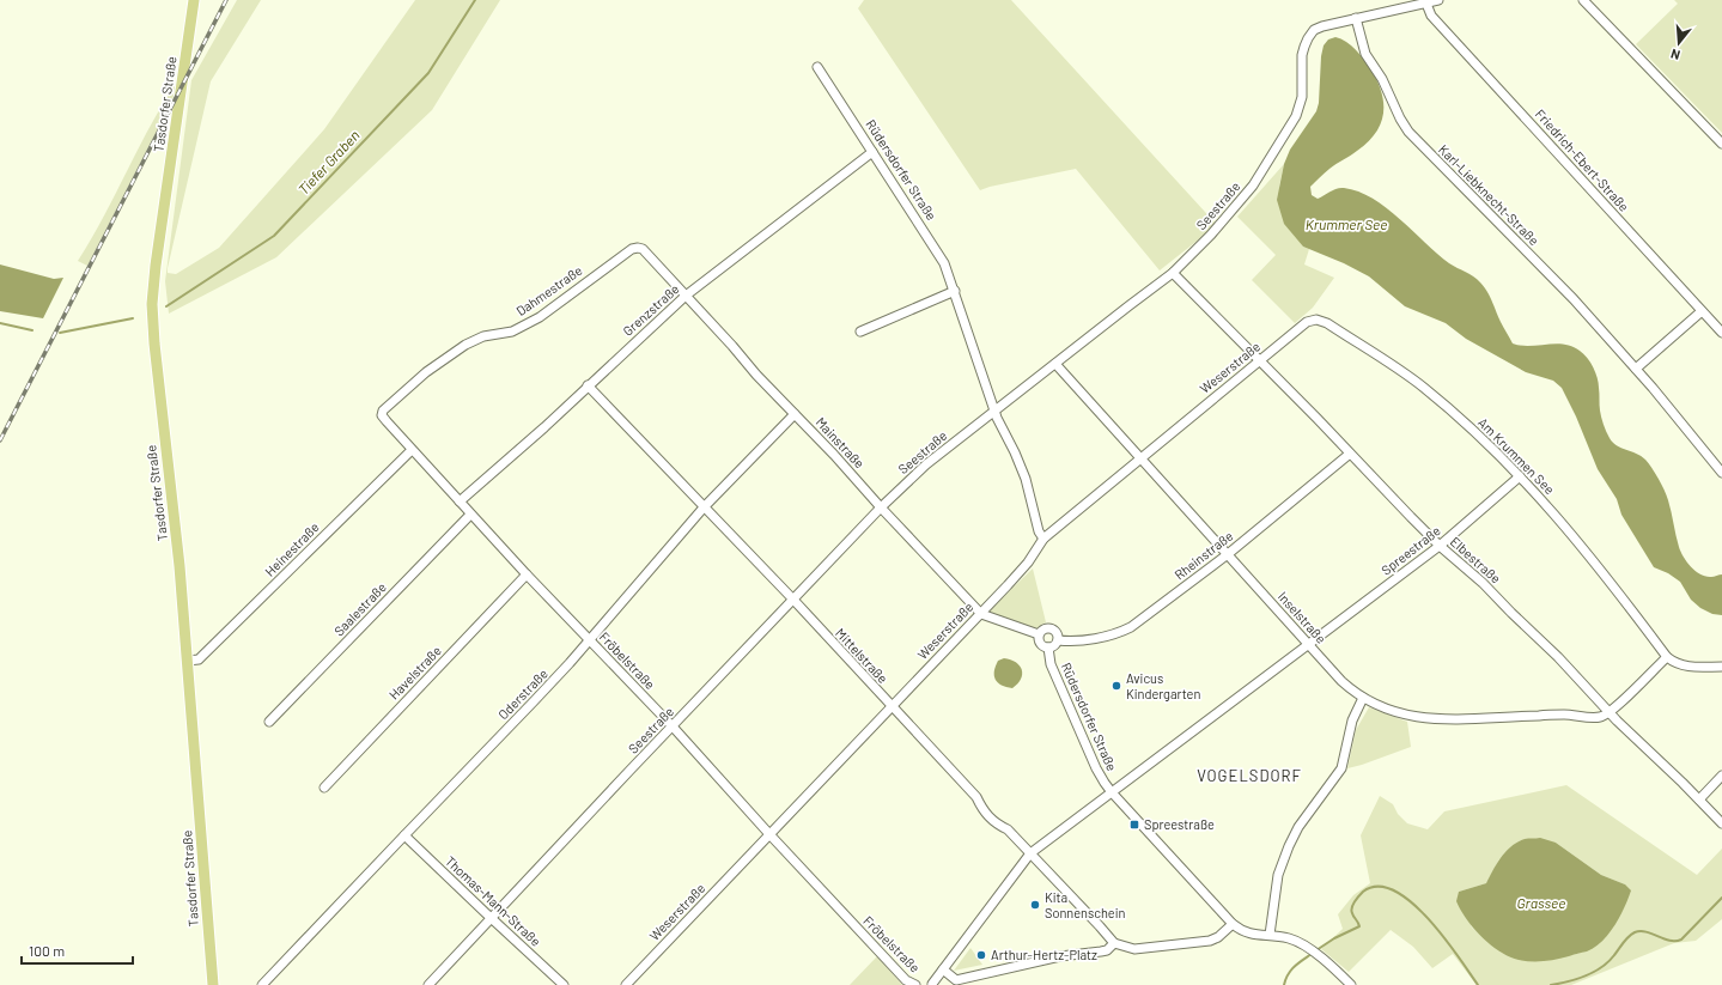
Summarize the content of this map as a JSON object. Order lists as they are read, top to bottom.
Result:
{
  "streets": {
    "main road": ["Tasdorfer Straße"],
    "street": [
      "Friedrich-Ebert-Straße",
      "Rüdersdorfer Straße",
      "Karl-Liebknecht-Straße",
      "Seestraße",
      "Dahmestraße",
      "Grenzstraße",
      "Weserstraße",
      "Mainstraße",
      "Am Krummen See",
      "Heinestraße",
      "Spreestraße",
      "Rheinstraße",
      "Elbestraße",
      "Saalestraße",
      "Inselstraße",
      "Mittelstraße",
      "Fröbelstraße",
      "Havelstraße",
      "Oderstraße",
      "Thomas-Mann-Straße"
    ]
  },
  "crossings": [
    ["Tasdorfer Straße", "Heinestraße"],
    ["Friedrich-Ebert-Straße", "Seestraße"],
    ["Rüdersdorfer Straße", "Seestraße"],
    ["Rüdersdorfer Straße", "Grenzstraße"],
    ["Rüdersdorfer Straße", "Weserstraße"],
    ["Rüdersdorfer Straße", "Mainstraße"],
    ["Rüdersdorfer Straße", "Spreestraße"],
    ["Rüdersdorfer Straße", "Rheinstraße"],
    ["Karl-Liebknecht-Straße", "Seestraße"],
    ["Seestraße", "Mainstraße"],
    ["Seestraße", "Elbestraße"],
    ["Seestraße", "Inselstraße"],
    ["Seestraße", "Mittelstraße"],
    ["Seestraße", "Fröbelstraße"],
    ["Seestraße", "Thomas-Mann-Straße"],
    ["Dahmestraße", "Mainstraße"],
    ["Dahmestraße", "Fröbelstraße"],
    ["Grenzstraße", "Mainstraße"],
    ["Grenzstraße", "Mittelstraße"],
    ["Grenzstraße", "Fröbelstraße"],
    ["Weserstraße", "Mainstraße"],
    ["Weserstraße", "Am Krummen See"],
    ["Weserstraße", "Elbestraße"],
    ["Weserstraße", "Inselstraße"],
    ["Weserstraße", "Mittelstraße"],
    ["Weserstraße", "Fröbelstraße"],
    ["Mainstraße", "Rheinstraße"],
    ["Mainstraße", "Oderstraße"],
    ["Am Krummen See", "Spreestraße"],
    ["Heinestraße", "Fröbelstraße"],
    ["Spreestraße", "Elbestraße"],
    ["Spreestraße", "Inselstraße"],
    ["Spreestraße", "Mittelstraße"],
    ["Rheinstraße", "Elbestraße"],
    ["Rheinstraße", "Inselstraße"],
    ["Elbestraße", "Inselstraße"],
    ["Saalestraße", "Fröbelstraße"],
    ["Mittelstraße", "Oderstraße"],
    ["Fröbelstraße", "Havelstraße"],
    ["Fröbelstraße", "Oderstraße"],
    ["Oderstraße", "Thomas-Mann-Straße"]
  ],
  "districts": ["VOGELSDORF"],
  "water": ["Tiefer Graben", "Krummer See", "Grassee"],
  "places": {
    "other": ["Avicus Kindergarten", "Kita Sonnenschein", "Arthur-Hertz-Platz"],
    "transit": ["Spreestraße"]
  },
  "scale_bar": "100 m",
  "north": "bottom"
}
